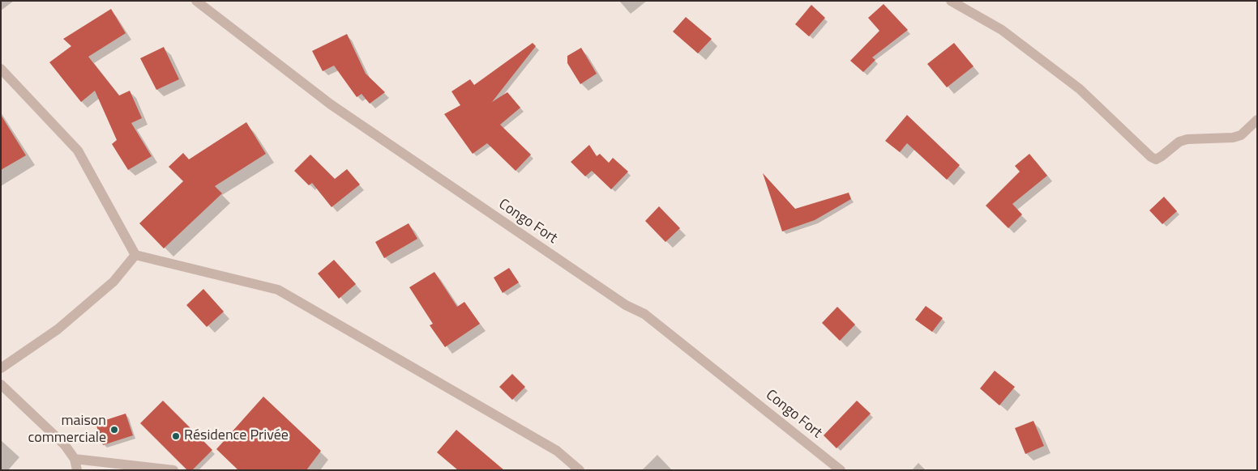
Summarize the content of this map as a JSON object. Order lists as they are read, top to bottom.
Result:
{
  "streets": {
    "street": ["Congo Fort"]
  },
  "places": ["maison commerciale", "Résidence Privée"]
}
